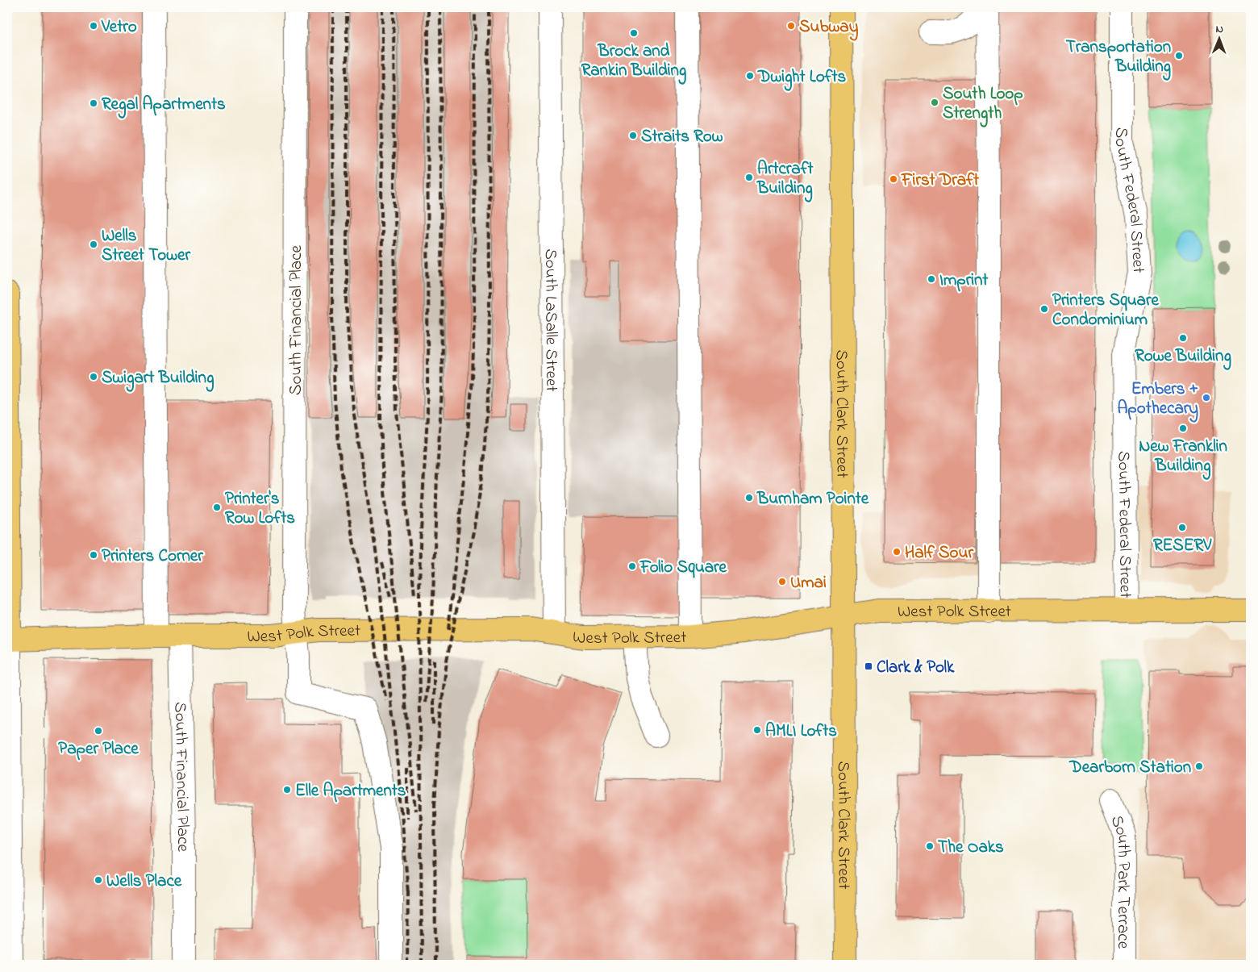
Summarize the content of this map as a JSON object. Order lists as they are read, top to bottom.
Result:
{
  "streets": {
    "main road": ["South Clark Street", "West Polk Street"],
    "street": [
      "South Federal Street",
      "South Financial Place",
      "South LaSalle Street",
      "South Park Terrace"
    ]
  },
  "crossings": [
    ["South Federal Street", "West Polk Street"],
    ["South Financial Place", "West Polk Street"],
    ["South LaSalle Street", "West Polk Street"],
    ["South Clark Street", "West Polk Street"]
  ],
  "places": {
    "other": [
      "Vetro",
      "Subway",
      "Brock and Rankin Building",
      "Transportation Building",
      "Dwight Lofts",
      "South Loop Strength",
      "Regal Apartments",
      "Straits Row",
      "Artcraft Building",
      "First Draft",
      "Wells Street Tower",
      "Imprint",
      "Printers Square Condominium",
      "Rowe Building",
      "Swigart Building",
      "Embers + Apothecary",
      "New Franklin Building",
      "Burnham Pointe",
      "Printer's Row Lofts",
      "RESERV",
      "Half Sour",
      "Printers Corner",
      "Folio Square",
      "Umai",
      "AMLI Lofts",
      "Paper Place",
      "Dearborn Station",
      "Elle Apartments",
      "The Oaks",
      "Wells Place"
    ],
    "transit": ["Clark & Polk"]
  },
  "north": "top"
}
